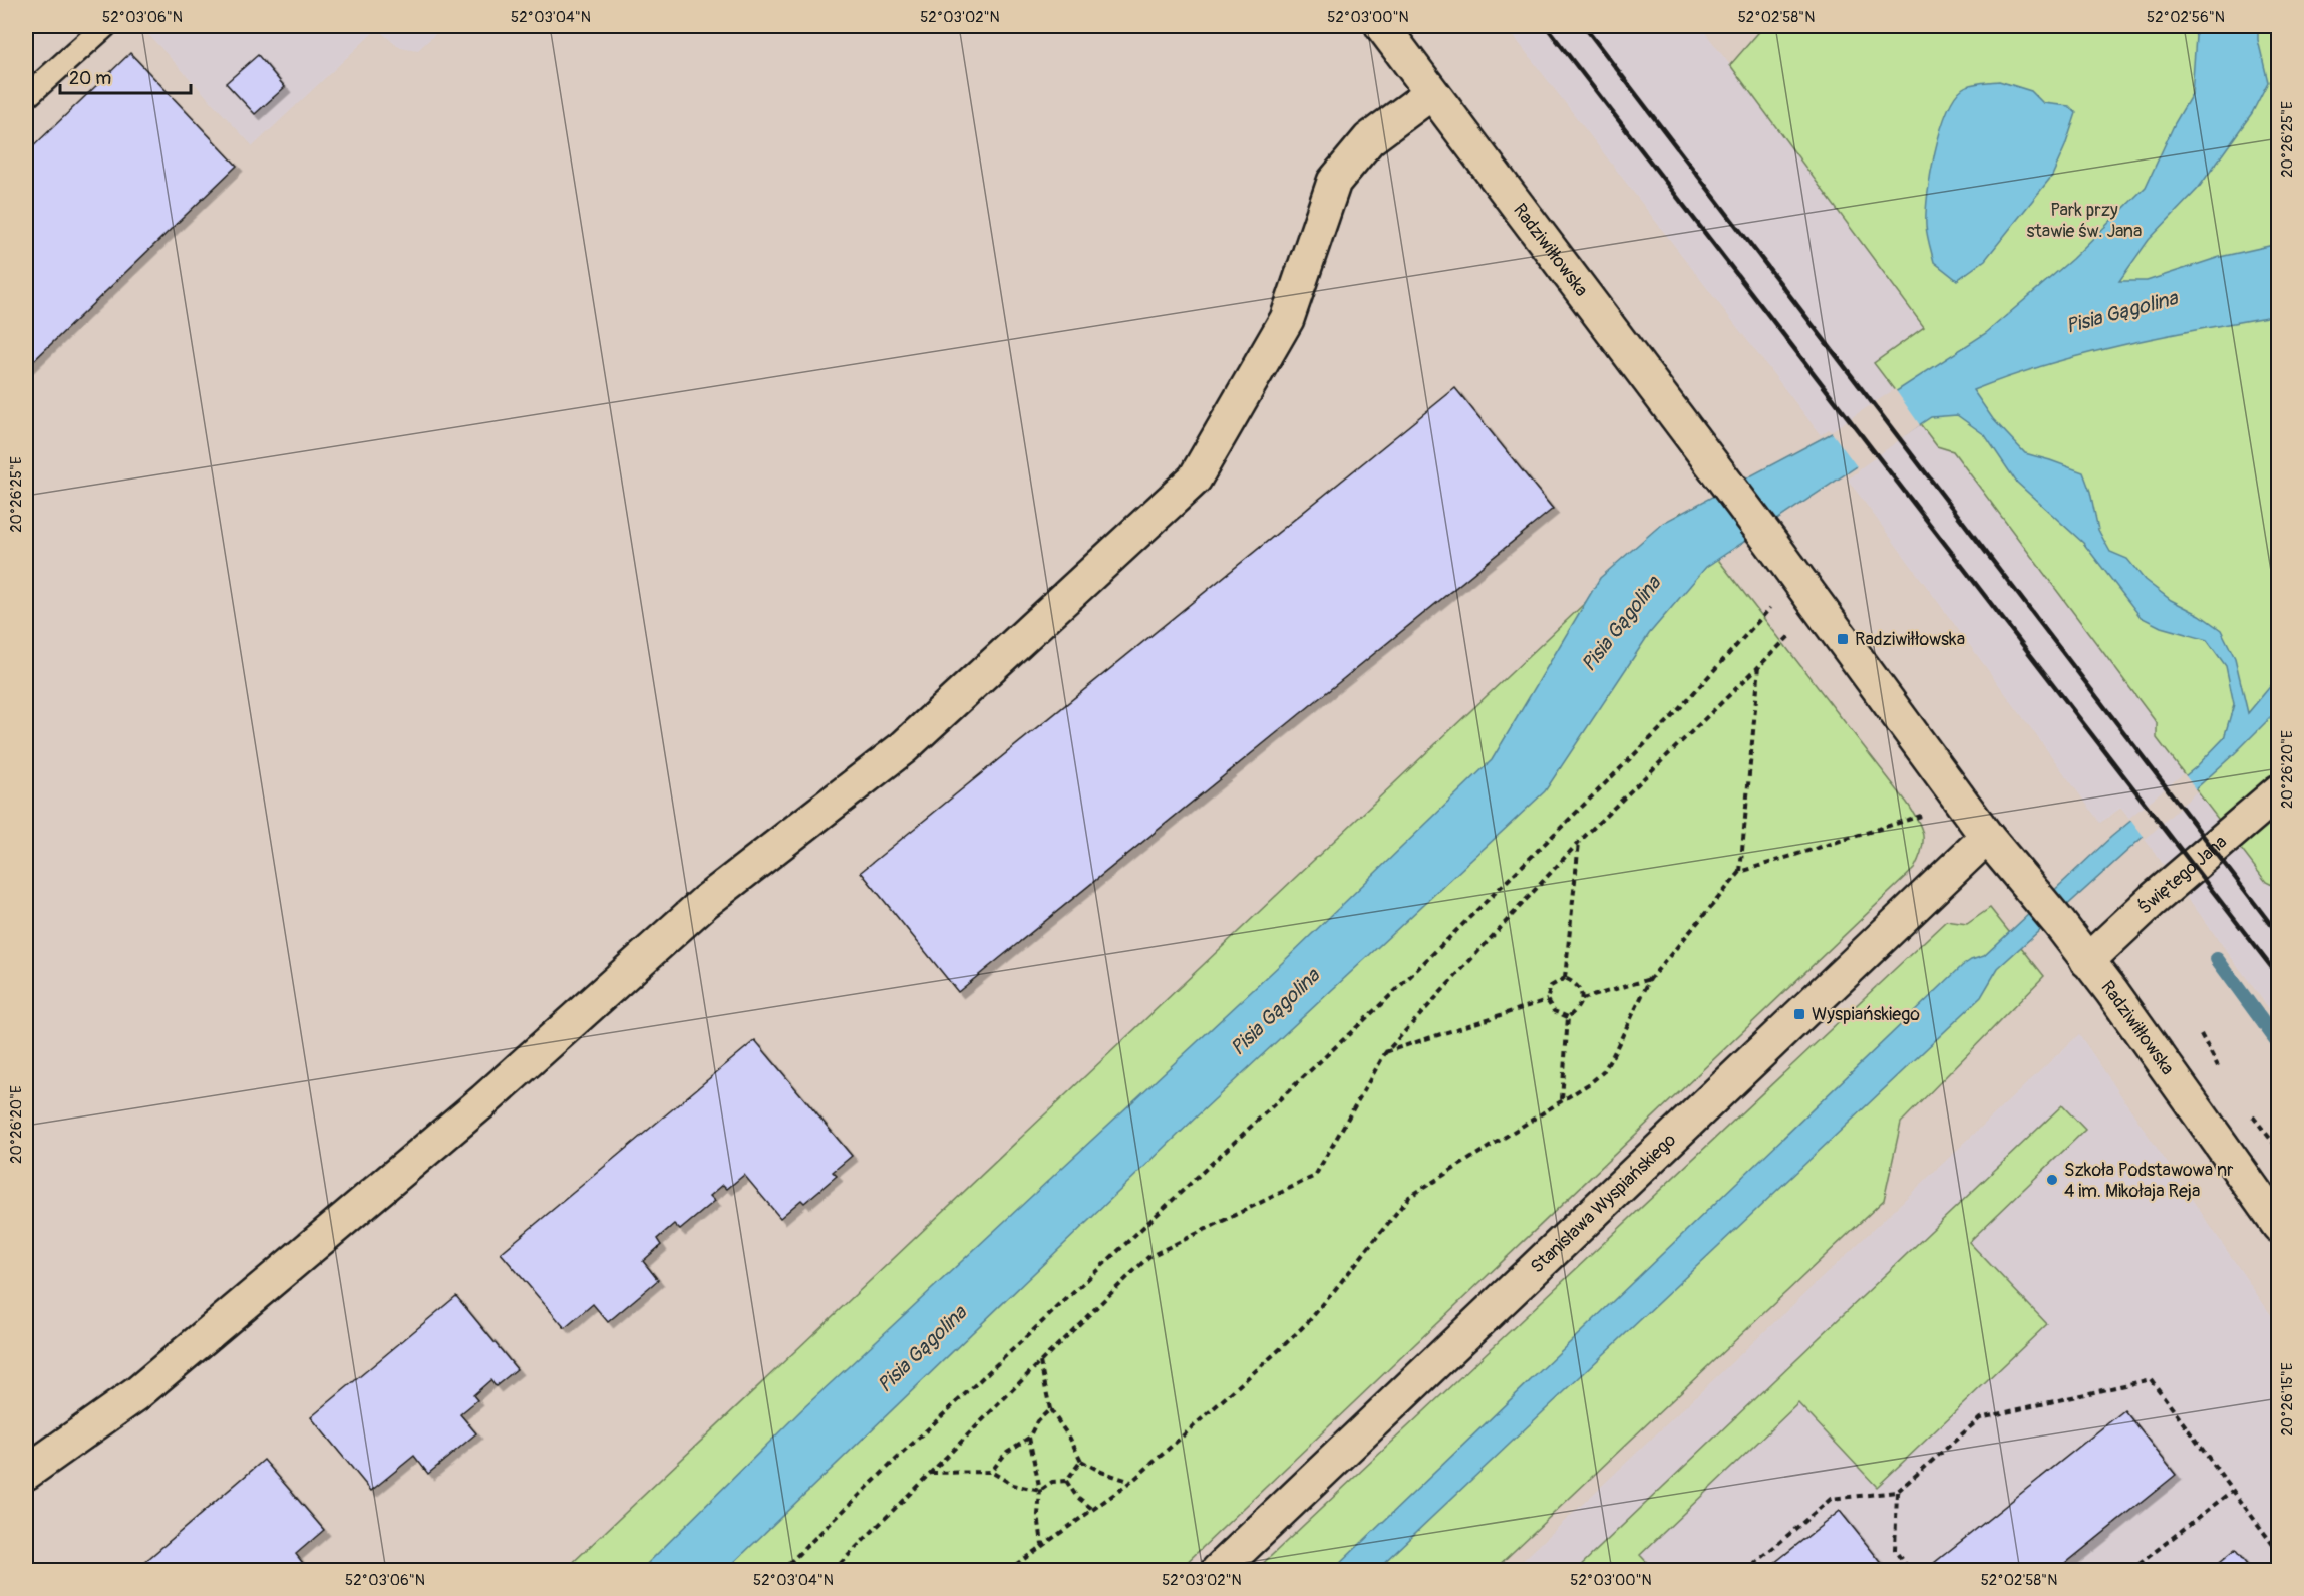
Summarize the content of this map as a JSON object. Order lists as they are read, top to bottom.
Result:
{
  "streets": {
    "street": ["Radziwiłłowska", "Świętego Jana", "Stanisława Wyspiańskiego"]
  },
  "crossings": [
    ["Radziwiłłowska", "Świętego Jana"],
    ["Radziwiłłowska", "Stanisława Wyspiańskiego"]
  ],
  "water": ["Pisia Gągolina"],
  "parks": ["Park przy stawie św. Jana"],
  "places": {
    "transit": ["Radziwiłłowska", "Wyspiańskiego"],
    "other": ["Szkoła Podstawowa nr 4 im. Mikołaja Reja"]
  },
  "scale_bar": "20 m",
  "coordinates": [
    "52°03'06\"N",
    "52°03'04\"N",
    "52°03'02\"N",
    "52°03'00\"N",
    "52°02'58\"N",
    "52°02'56\"N",
    "20°26'25\"E",
    "20°26'20\"E",
    "20°26'15\"E"
  ]
}
